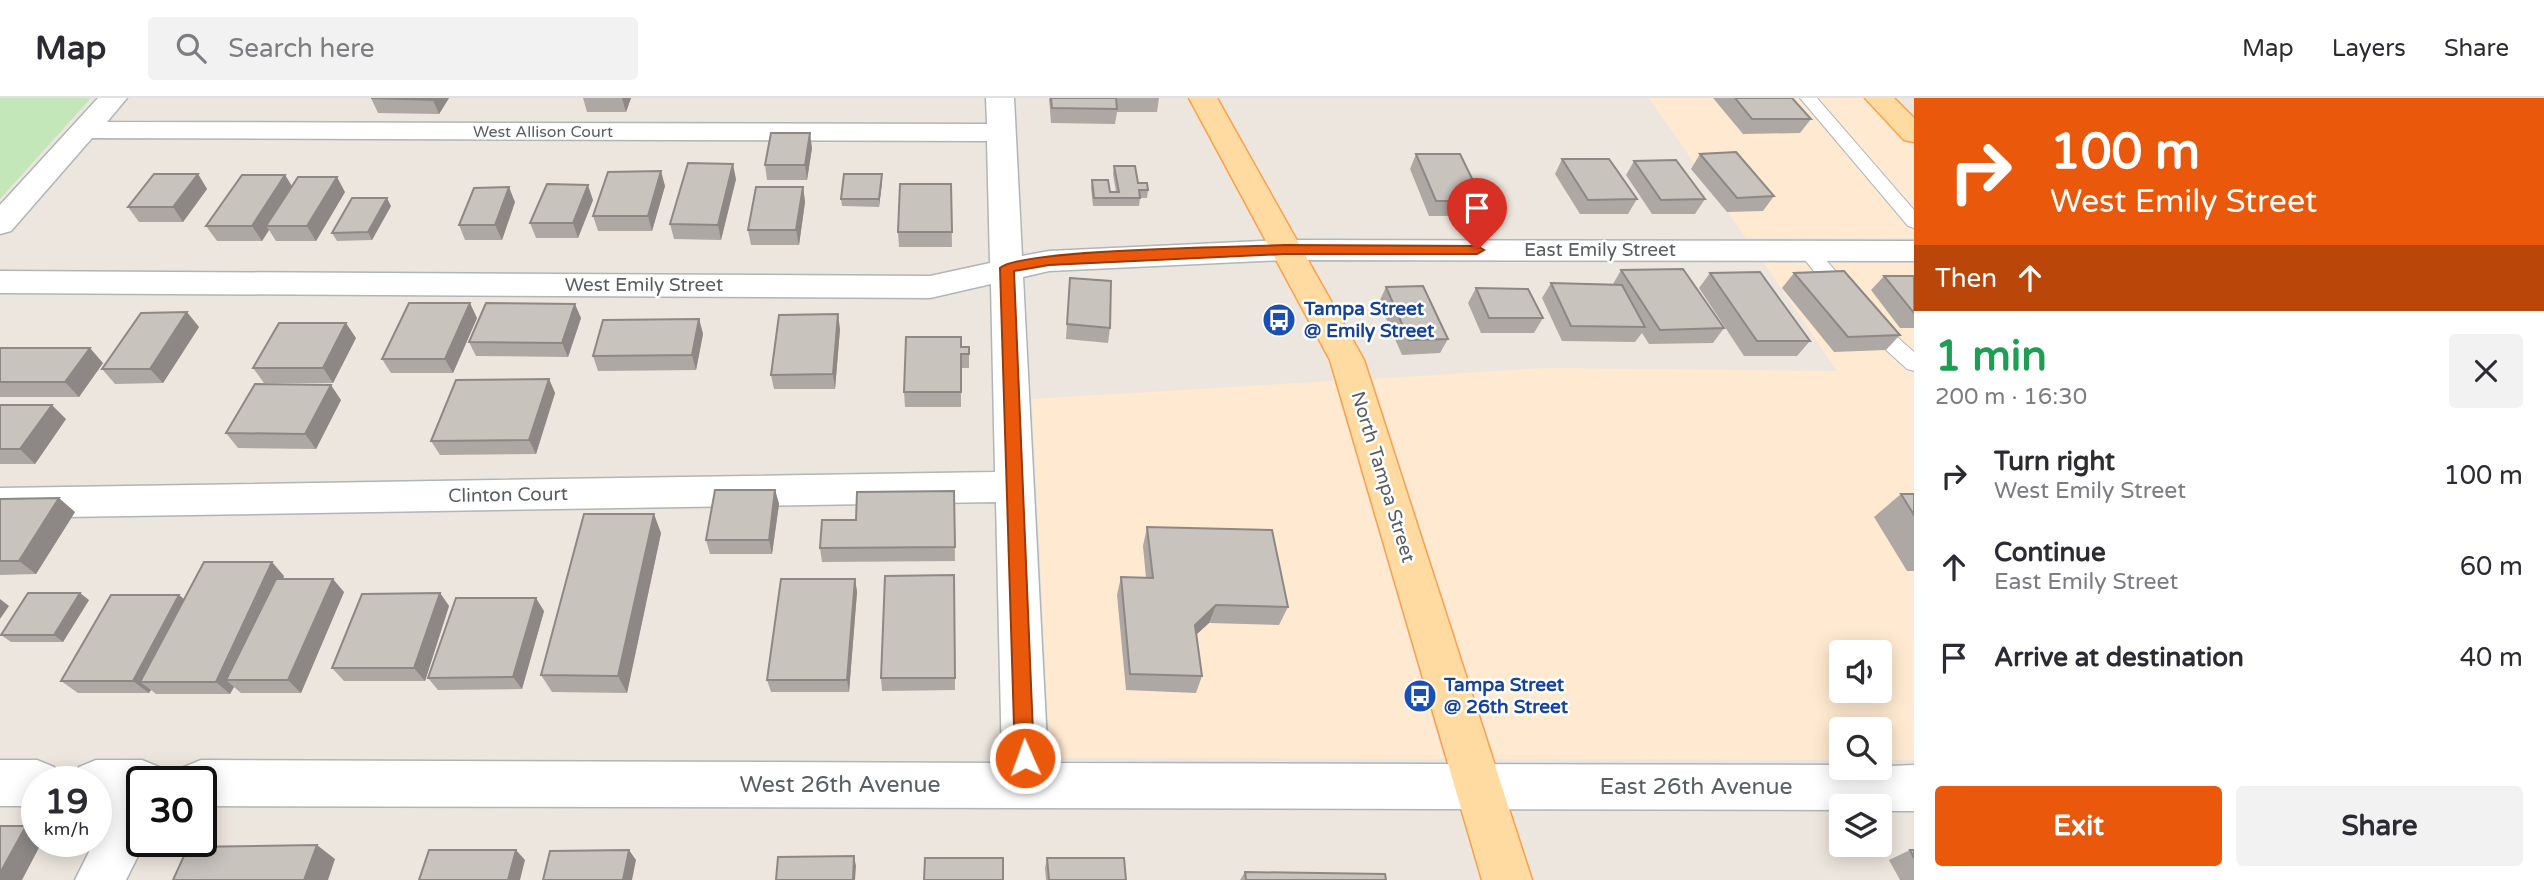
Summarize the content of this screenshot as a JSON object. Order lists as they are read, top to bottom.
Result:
{
  "streets": {
    "main road": ["North Tampa Street"],
    "street": [
      "West Allison Court",
      "East Emily Street",
      "West Emily Street",
      "Clinton Court",
      "West 26th Avenue",
      "East 26th Avenue"
    ]
  },
  "crossings": [
    ["East Emily Street", "West Emily Street"],
    ["East Emily Street", "North Tampa Street"],
    ["West Emily Street", "North Tampa Street"],
    ["North Tampa Street", "West 26th Avenue"],
    ["North Tampa Street", "East 26th Avenue"],
    ["West 26th Avenue", "East 26th Avenue"]
  ],
  "places": {
    "bus stop": ["Tampa Street @ Emily Street", "Tampa Street @ 26th Street"]
  },
  "page": {
    "header": "Map",
    "search": "Search here",
    "nav": ["Map", "Layers", "Share"],
    "turn": ["100 m", "West Emily Street"],
    "then": "Then",
    "heading": ["1 min", "200 m · 16:30"],
    "list": [
      {
        "name": "Turn right",
        "note": "West Emily Street",
        "value": "100 m"
      },
      {
        "name": "Continue",
        "note": "East Emily Street",
        "value": "60 m"
      },
      {
        "name": "Arrive at destination",
        "value": "40 m"
      }
    ],
    "speed": "19 km/h",
    "limit": "30",
    "buttons": ["Exit", "Share"]
  }
}
